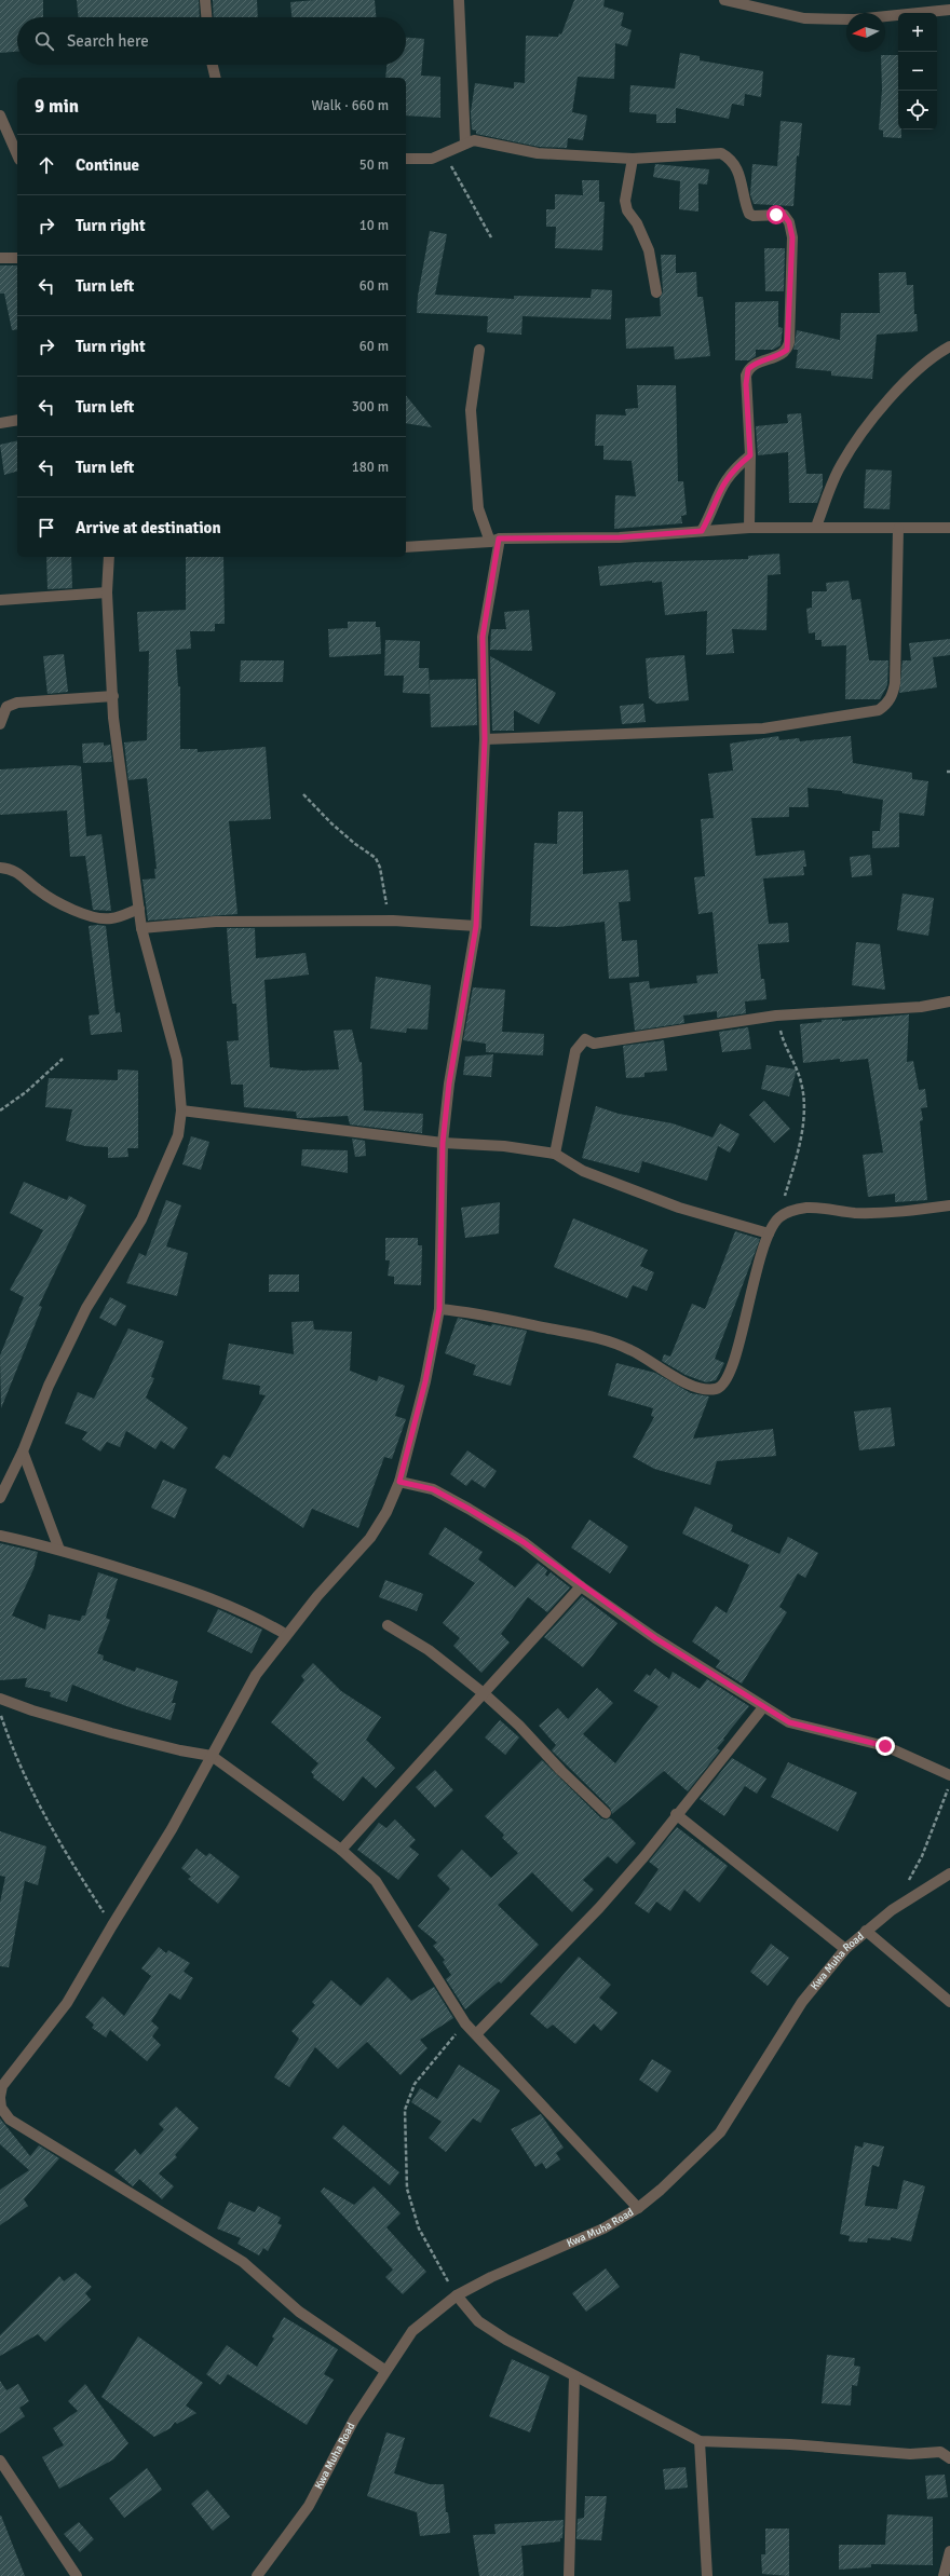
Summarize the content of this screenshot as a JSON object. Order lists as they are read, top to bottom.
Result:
{
  "streets": {
    "street": ["Kwa Muha Road"]
  },
  "north": "left",
  "page": {
    "map_buttons": ["+", "−"],
    "search": "Search here",
    "heading": ["9 min", "Walk · 660 m"],
    "list": [
      ["Continue", "50 m"],
      ["Turn right", "10 m"],
      ["Turn left", "60 m"],
      ["Turn right", "60 m"],
      ["Turn left", "300 m"],
      ["Turn left", "180 m"],
      "Arrive at destination"
    ]
  }
}
